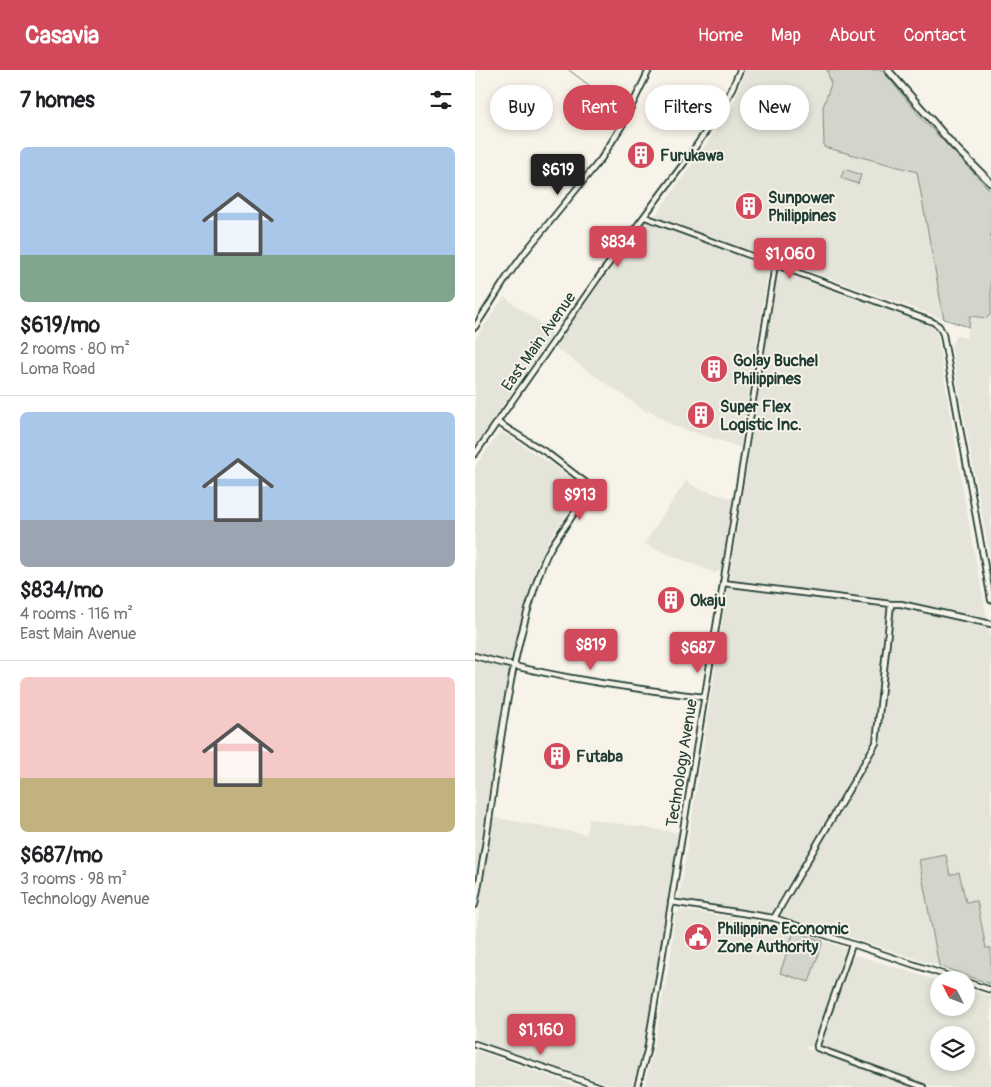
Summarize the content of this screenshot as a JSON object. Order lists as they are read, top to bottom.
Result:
{
  "streets": {
    "street": ["East Main Avenue", "Technology Avenue"]
  },
  "places": {
    "building": [
      "Furukawa",
      "Sunpower Philippines",
      "Golay Buchel Philippines",
      "Super Flex Logistic Inc.",
      "Okaju",
      "Futaba"
    ],
    "public building": ["Philippine Economic Zone Authority"]
  },
  "north": "top left",
  "page": {
    "header": "Casavia",
    "nav": [
      "Home",
      "Map",
      "About",
      "Contact"
    ],
    "heading": "7 homes",
    "chip": [
      "Buy",
      "Rent",
      "Filters",
      "New"
    ],
    "list": [
      {
        "name": "$619/mo",
        "note": "2 rooms · 80 m² · Loma Road"
      },
      {
        "name": "$834/mo",
        "note": "4 rooms · 116 m² · East Main Avenue"
      },
      {
        "name": "$687/mo",
        "note": "3 rooms · 98 m² · Technology Avenue"
      }
    ],
    "price": [
      "$619",
      "$834",
      "$1,060",
      "$913",
      "$819",
      "$687",
      "$1,160"
    ]
  }
}
